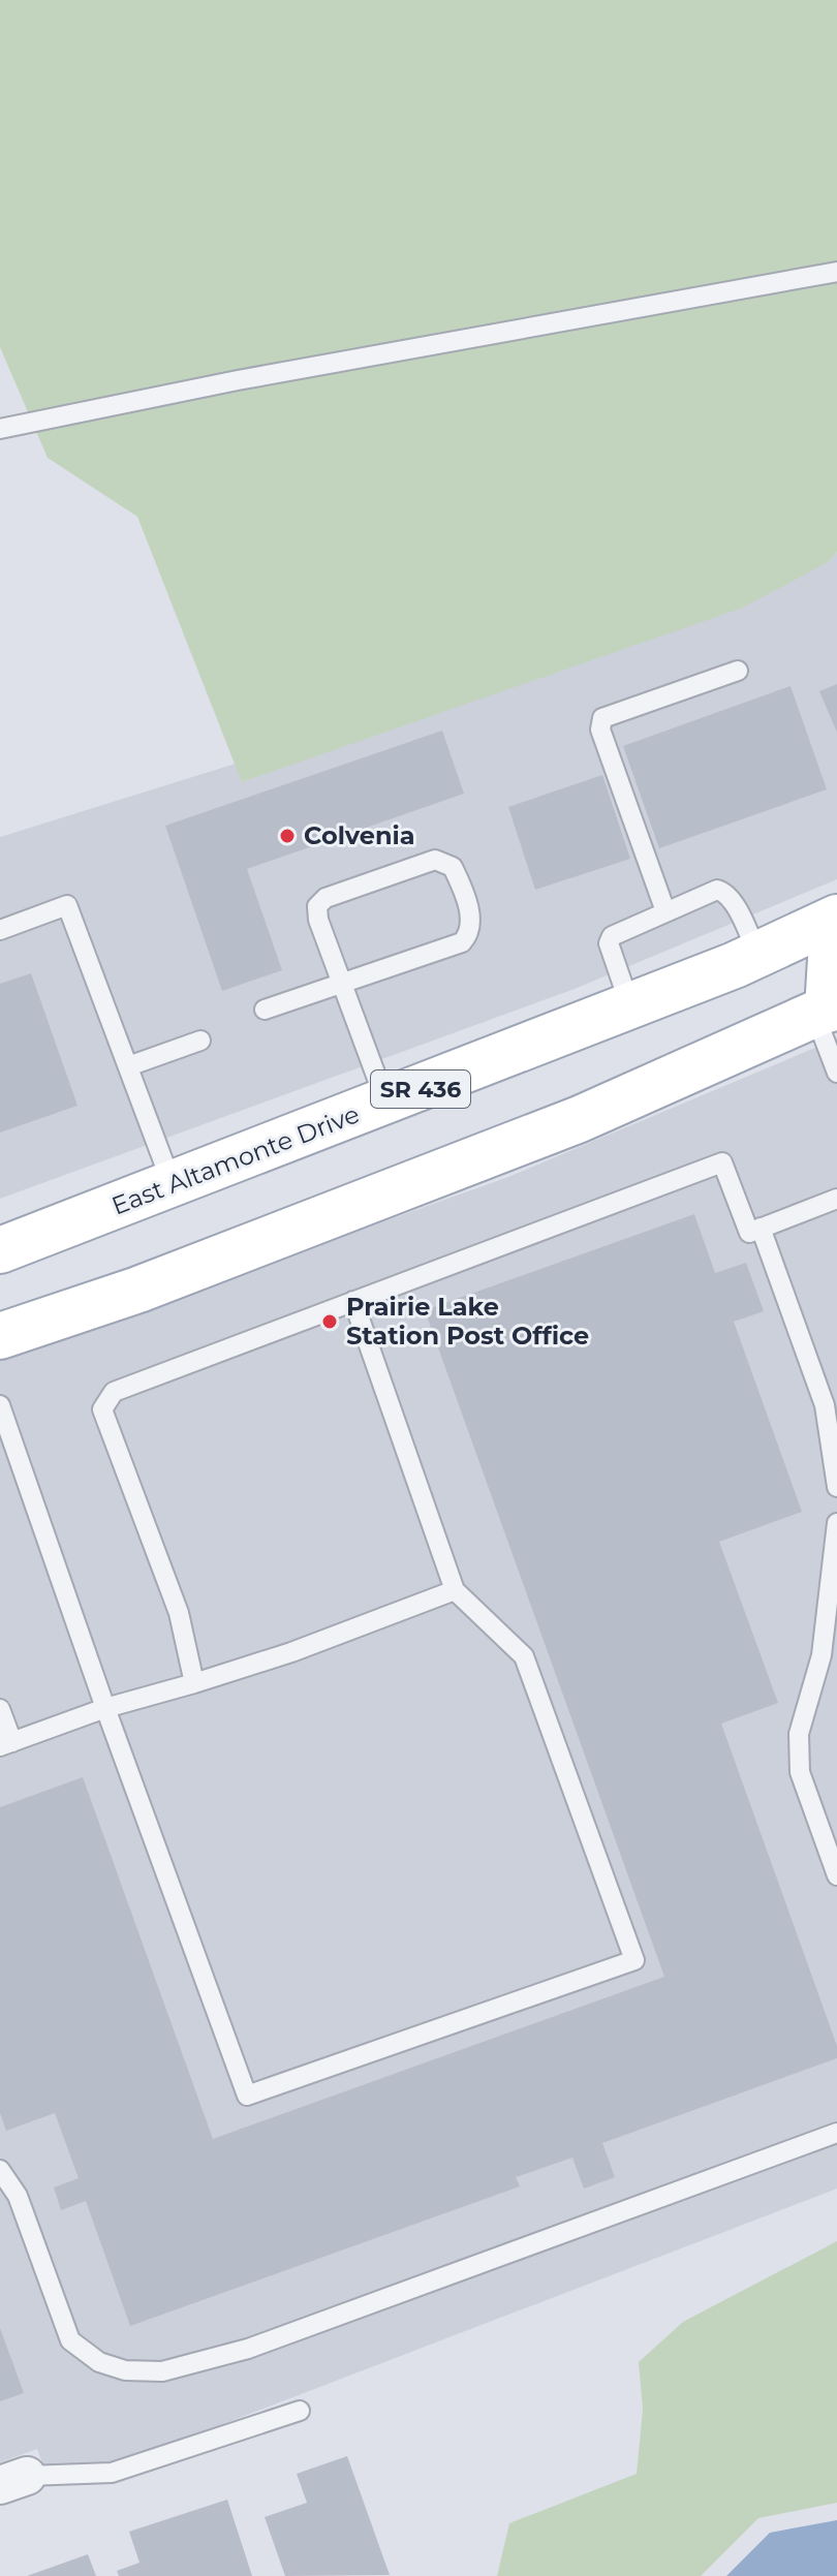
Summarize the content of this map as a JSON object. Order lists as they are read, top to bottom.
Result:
{
  "streets": {
    "main road": ["SR 436", "East Altamonte Drive"]
  },
  "places": ["Colvenia", "Prairie Lake Station Post Office"]
}
